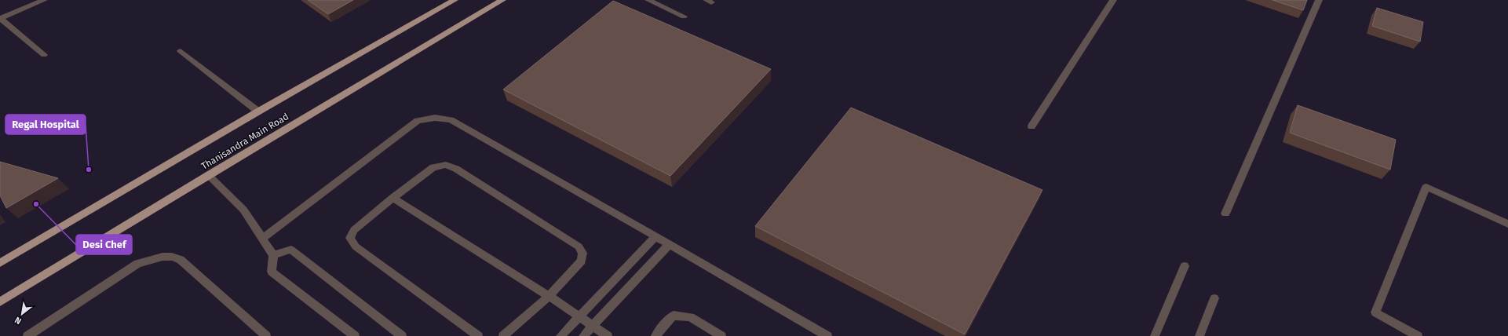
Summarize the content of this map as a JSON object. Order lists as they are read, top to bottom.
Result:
{
  "streets": {
    "main road": ["Thanisandra Main Road"]
  },
  "places": ["Regal Hospital", "Desi Chef"],
  "north": "bottom left"
}
